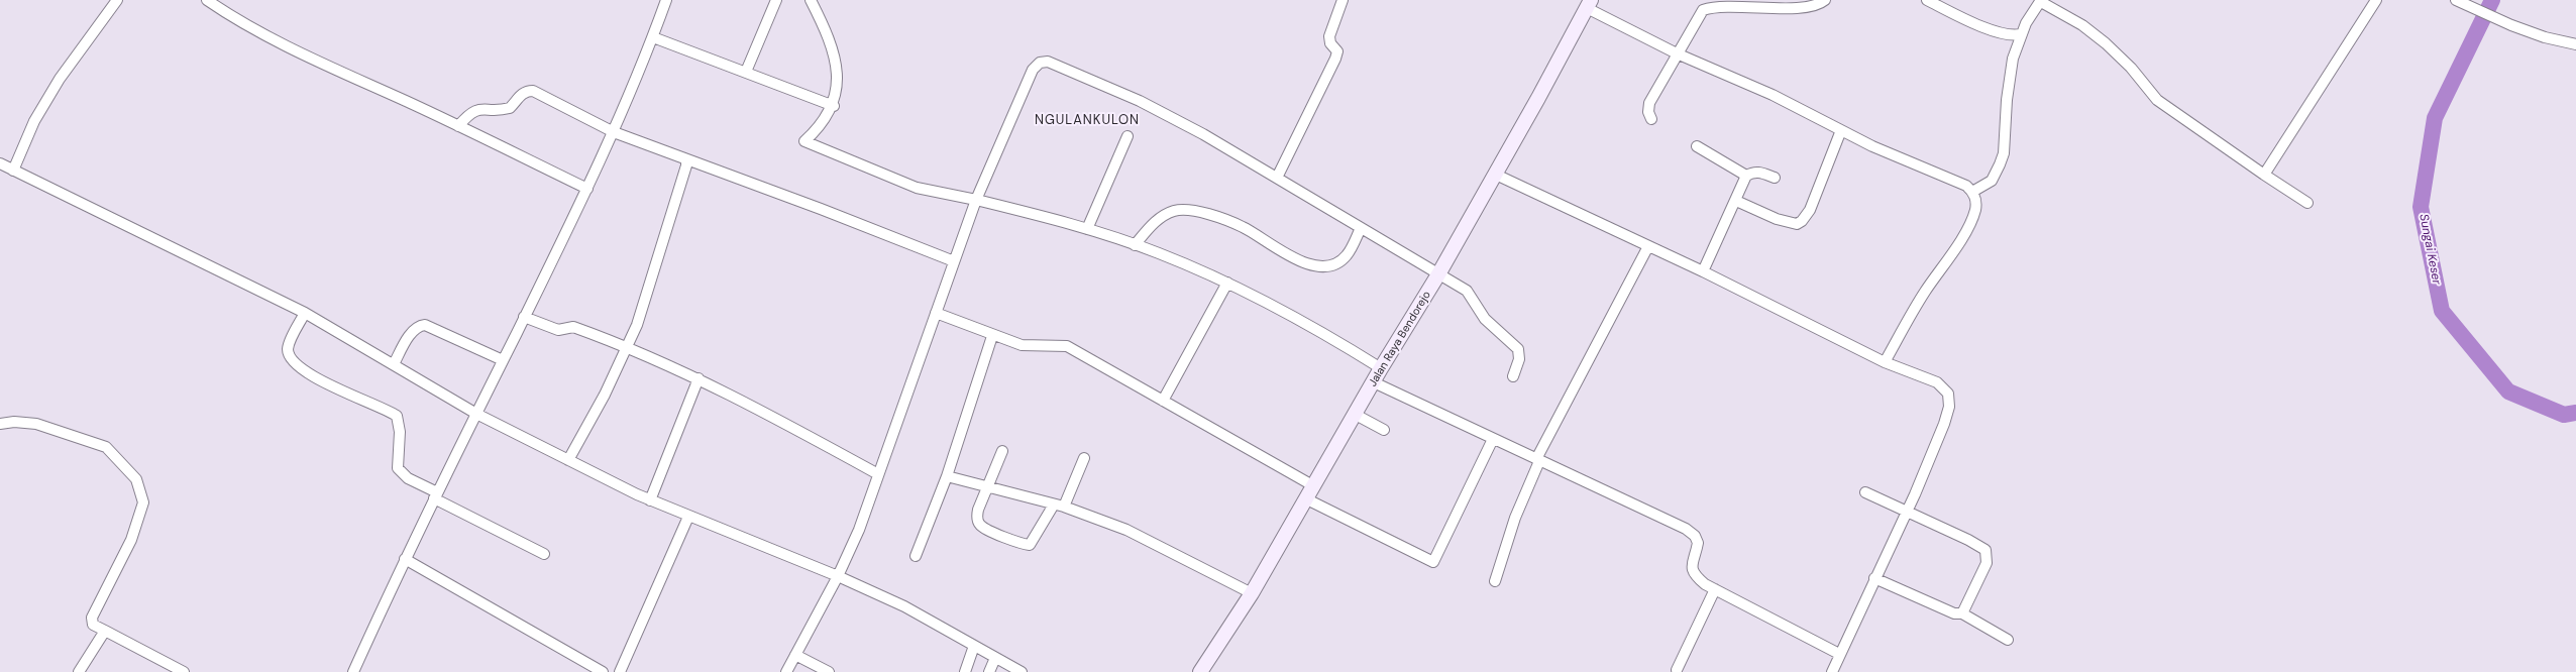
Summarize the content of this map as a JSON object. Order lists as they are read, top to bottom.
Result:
{
  "streets": {
    "main road": ["Jalan Raya Bendorejo"]
  },
  "districts": ["NGULANKULON"],
  "water": ["Sungai Keser"]
}
